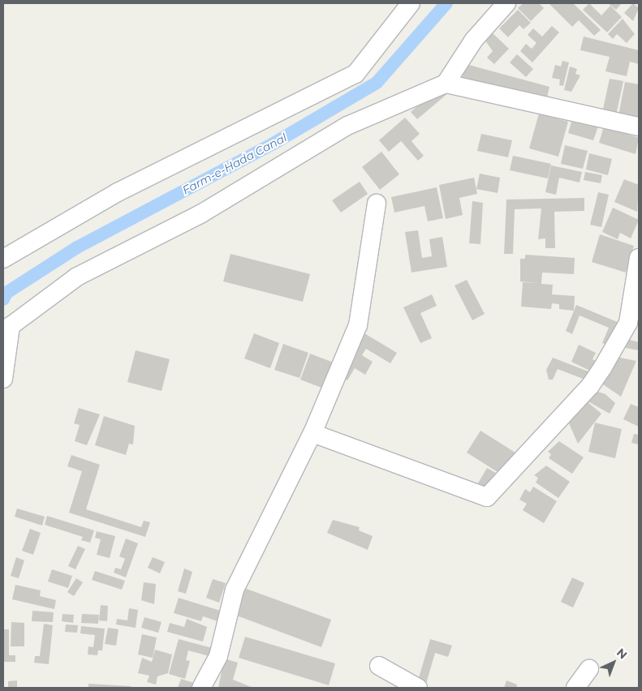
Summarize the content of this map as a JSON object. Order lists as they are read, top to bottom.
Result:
{
  "water": ["Farm-e-Hada Canal"],
  "north": "top right"
}
